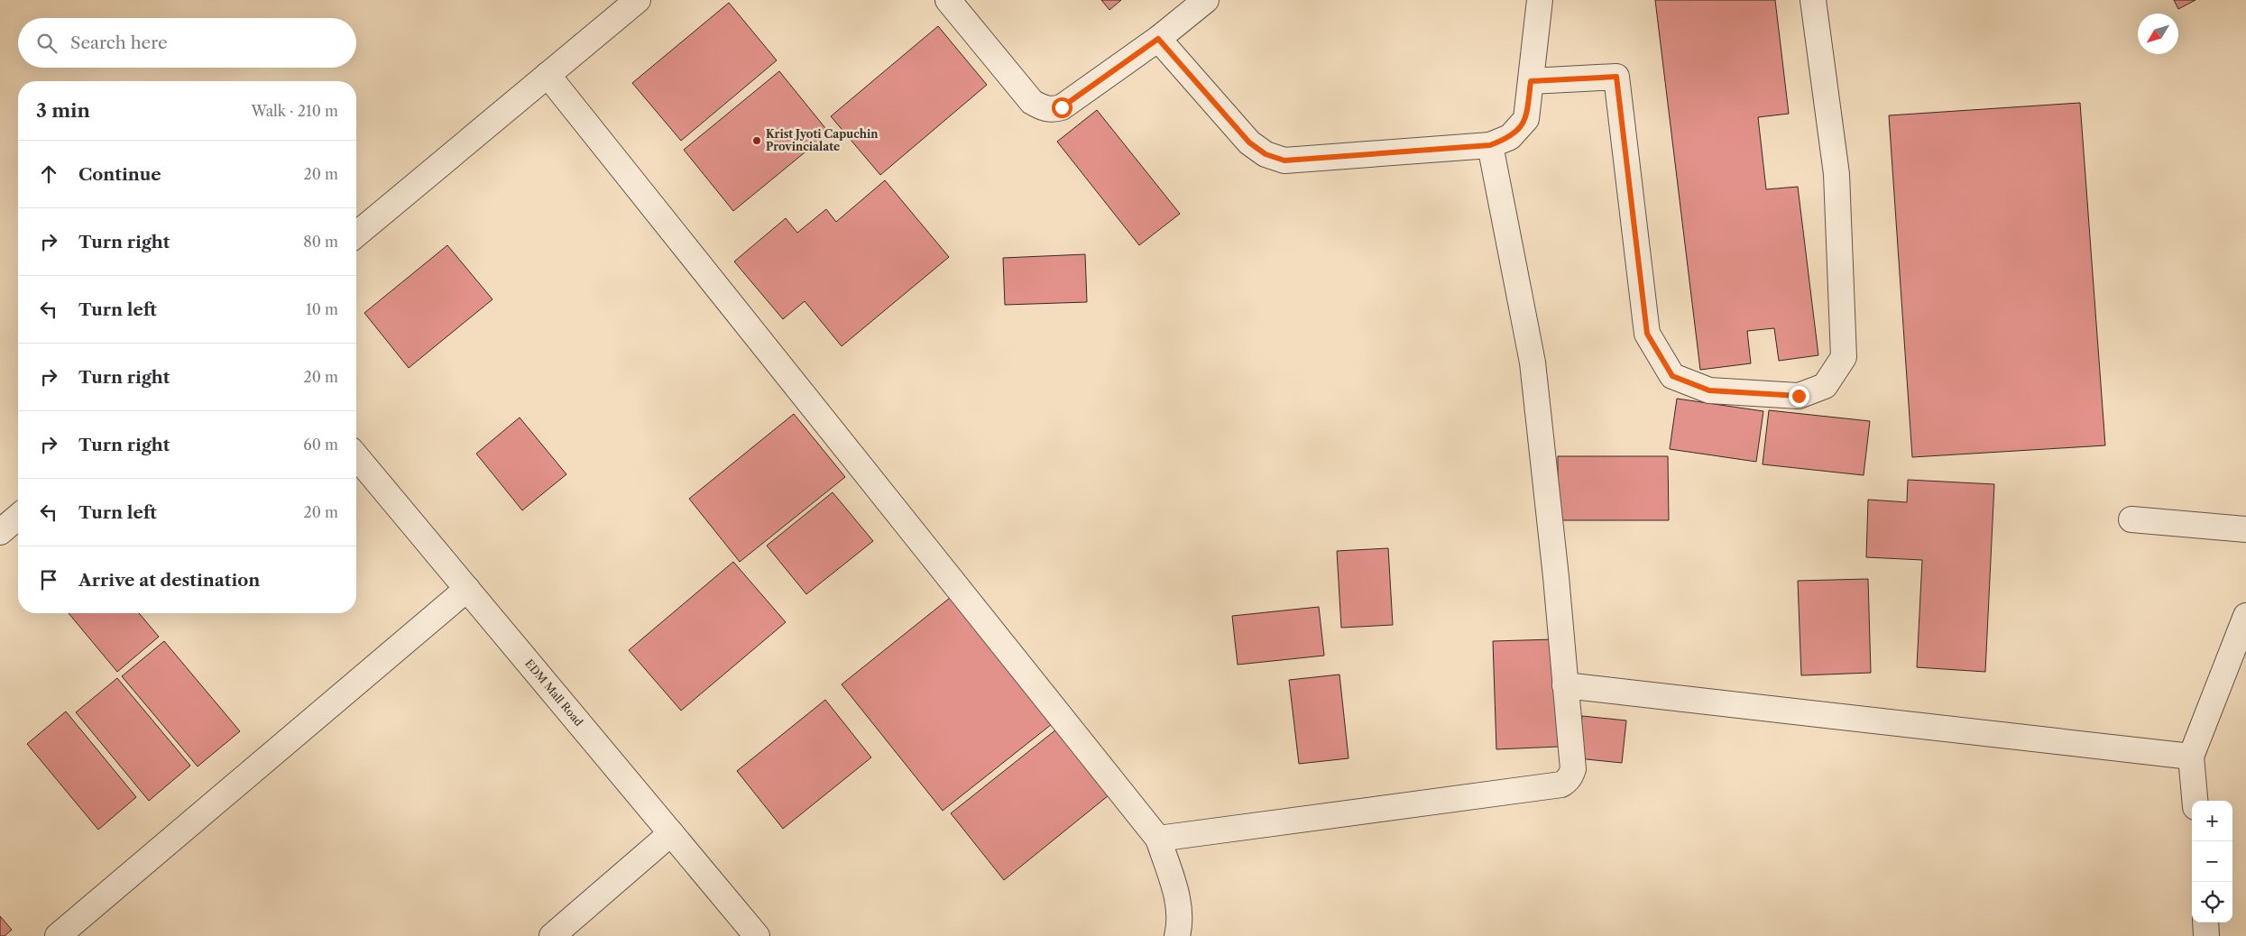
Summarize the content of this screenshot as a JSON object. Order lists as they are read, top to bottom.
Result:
{
  "streets": {
    "street": ["EDM Mall Road"]
  },
  "places": ["Krist Jyoti Capuchin Provincialate"],
  "north": "bottom left",
  "page": {
    "search": "Search here",
    "heading": ["3 min", "Walk · 210 m"],
    "list": [
      ["Continue", "20 m"],
      ["Turn right", "80 m"],
      ["Turn left", "10 m"],
      ["Turn right", "20 m"],
      ["Turn right", "60 m"],
      ["Turn left", "20 m"],
      "Arrive at destination"
    ],
    "map_buttons": ["+", "−"]
  }
}
